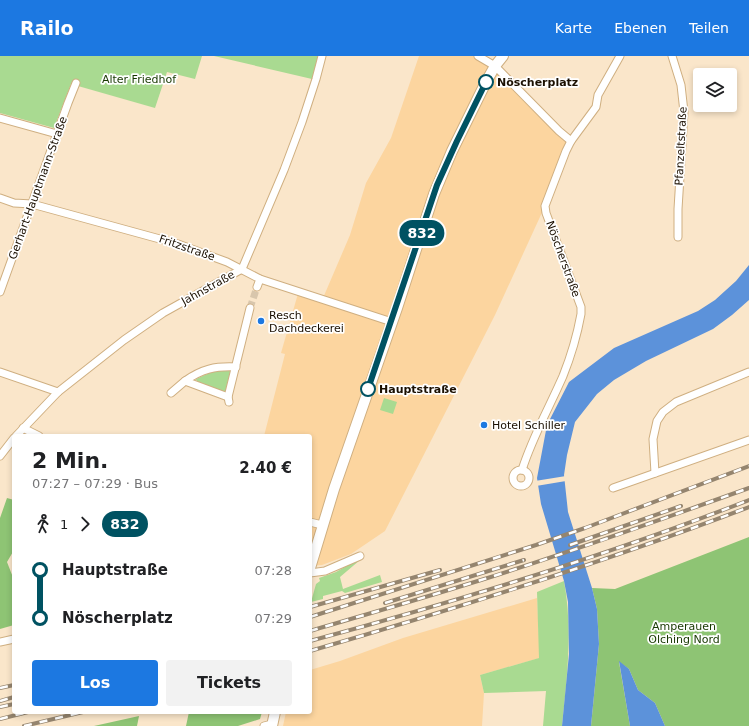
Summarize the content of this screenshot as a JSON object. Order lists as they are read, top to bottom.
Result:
{
  "streets": {
    "street": [
      "Pfanzeltstraße",
      "Gerhart-Hauptmann-Straße",
      "Fritzstraße",
      "Nöscherstraße",
      "Jahnstraße"
    ]
  },
  "crossings": [
    ["Gerhart-Hauptmann-Straße", "Fritzstraße"],
    ["Fritzstraße", "Jahnstraße"]
  ],
  "parks": ["Alter Friedhof", "Amperauen Olching Nord"],
  "places": [
    "Nöscherplatz",
    "Resch Dachdeckerei",
    "Hauptstraße",
    "Hotel Schiller"
  ],
  "lines": ["bus line 832"],
  "page": {
    "header": "Railo",
    "nav": ["Karte", "Ebenen", "Teilen"],
    "on_map": "832",
    "heading": ["2 Min.", "07:27 – 07:29 · Bus", "2.40 €"],
    "legs": ["1", "832"],
    "list": [
      {
        "name": "Hauptstraße",
        "value": "07:28"
      },
      {
        "name": "Nöscherplatz",
        "value": "07:29"
      }
    ],
    "buttons": ["Los", "Tickets"]
  }
}
